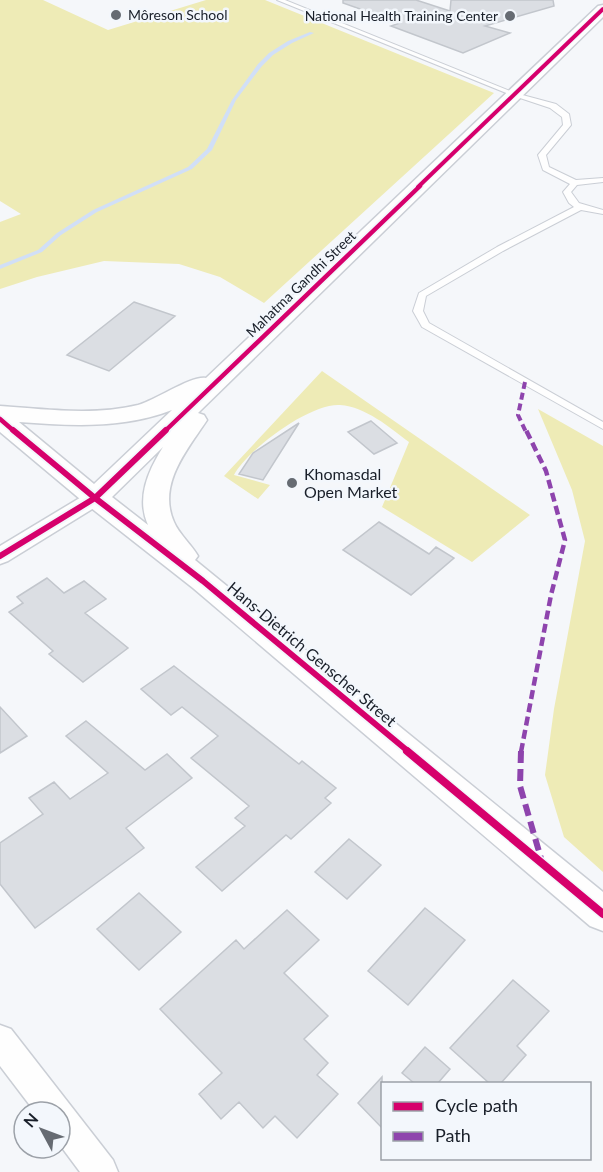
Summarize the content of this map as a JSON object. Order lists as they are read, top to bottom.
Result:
{
  "streets": {
    "street": ["Mahatma Gandhi Street", "Hans-Dietrich Genscher Street"]
  },
  "crossings": [
    ["Mahatma Gandhi Street", "Hans-Dietrich Genscher Street"]
  ],
  "places": ["Môreson School", "National Health Training Center", "Khomasdal Open Market"],
  "legend": ["Cycle path", "Path"],
  "north": "top left"
}
